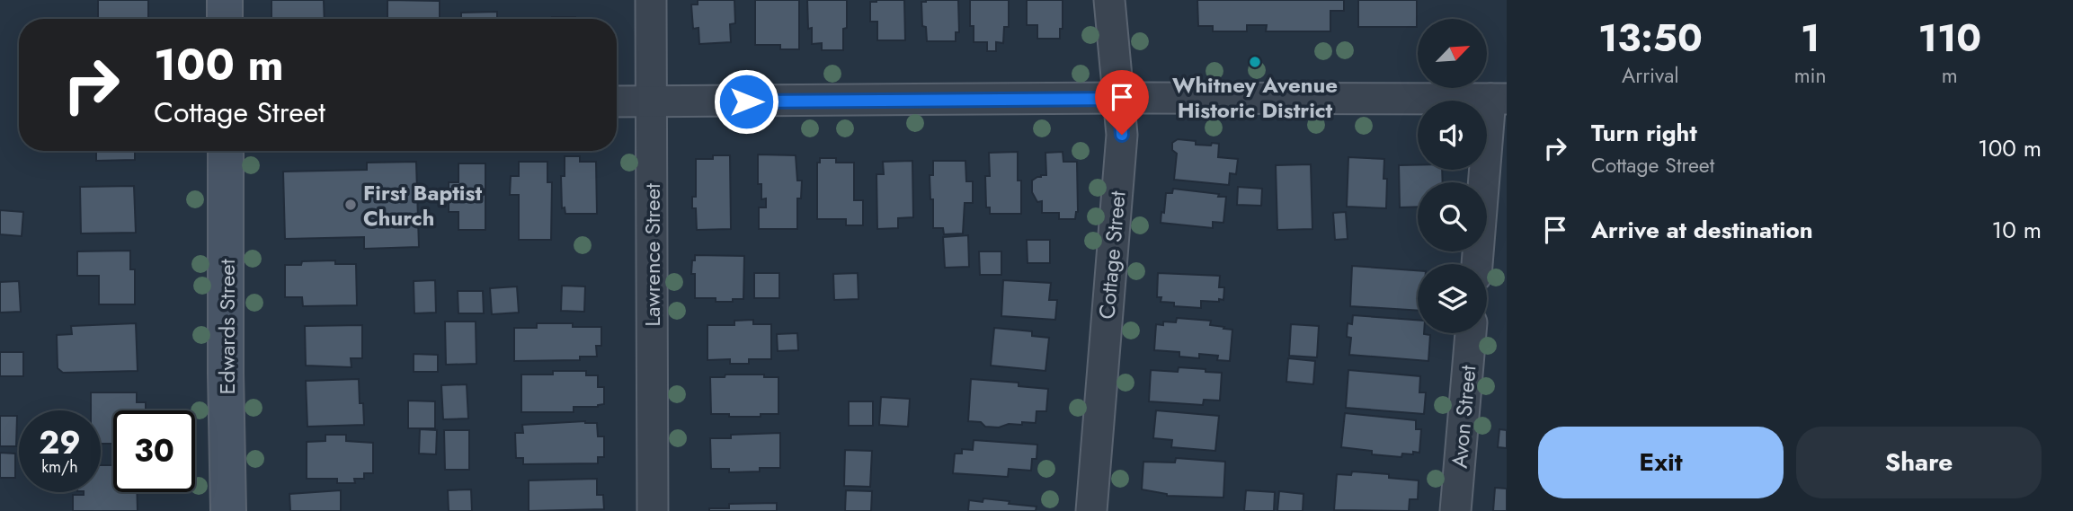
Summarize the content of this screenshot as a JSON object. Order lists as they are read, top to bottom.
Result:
{
  "streets": {
    "street": [
      "Lawrence Street",
      "Cottage Street",
      "Edwards Street",
      "Avon Street"
    ]
  },
  "places": ["Whitney Avenue Historic District", "First Baptist Church"],
  "north": "top right",
  "page": {
    "eta": [
      "13:50",
      "Arrival",
      "1",
      "min",
      "110",
      "m"
    ],
    "turn": ["100 m", "Cottage Street"],
    "list": [
      {
        "name": "Turn right",
        "note": "Cottage Street",
        "value": "100 m"
      },
      {
        "name": "Arrive at destination",
        "value": "10 m"
      }
    ],
    "speed": "29 km/h",
    "limit": "30",
    "buttons": ["Exit", "Share"]
  }
}
